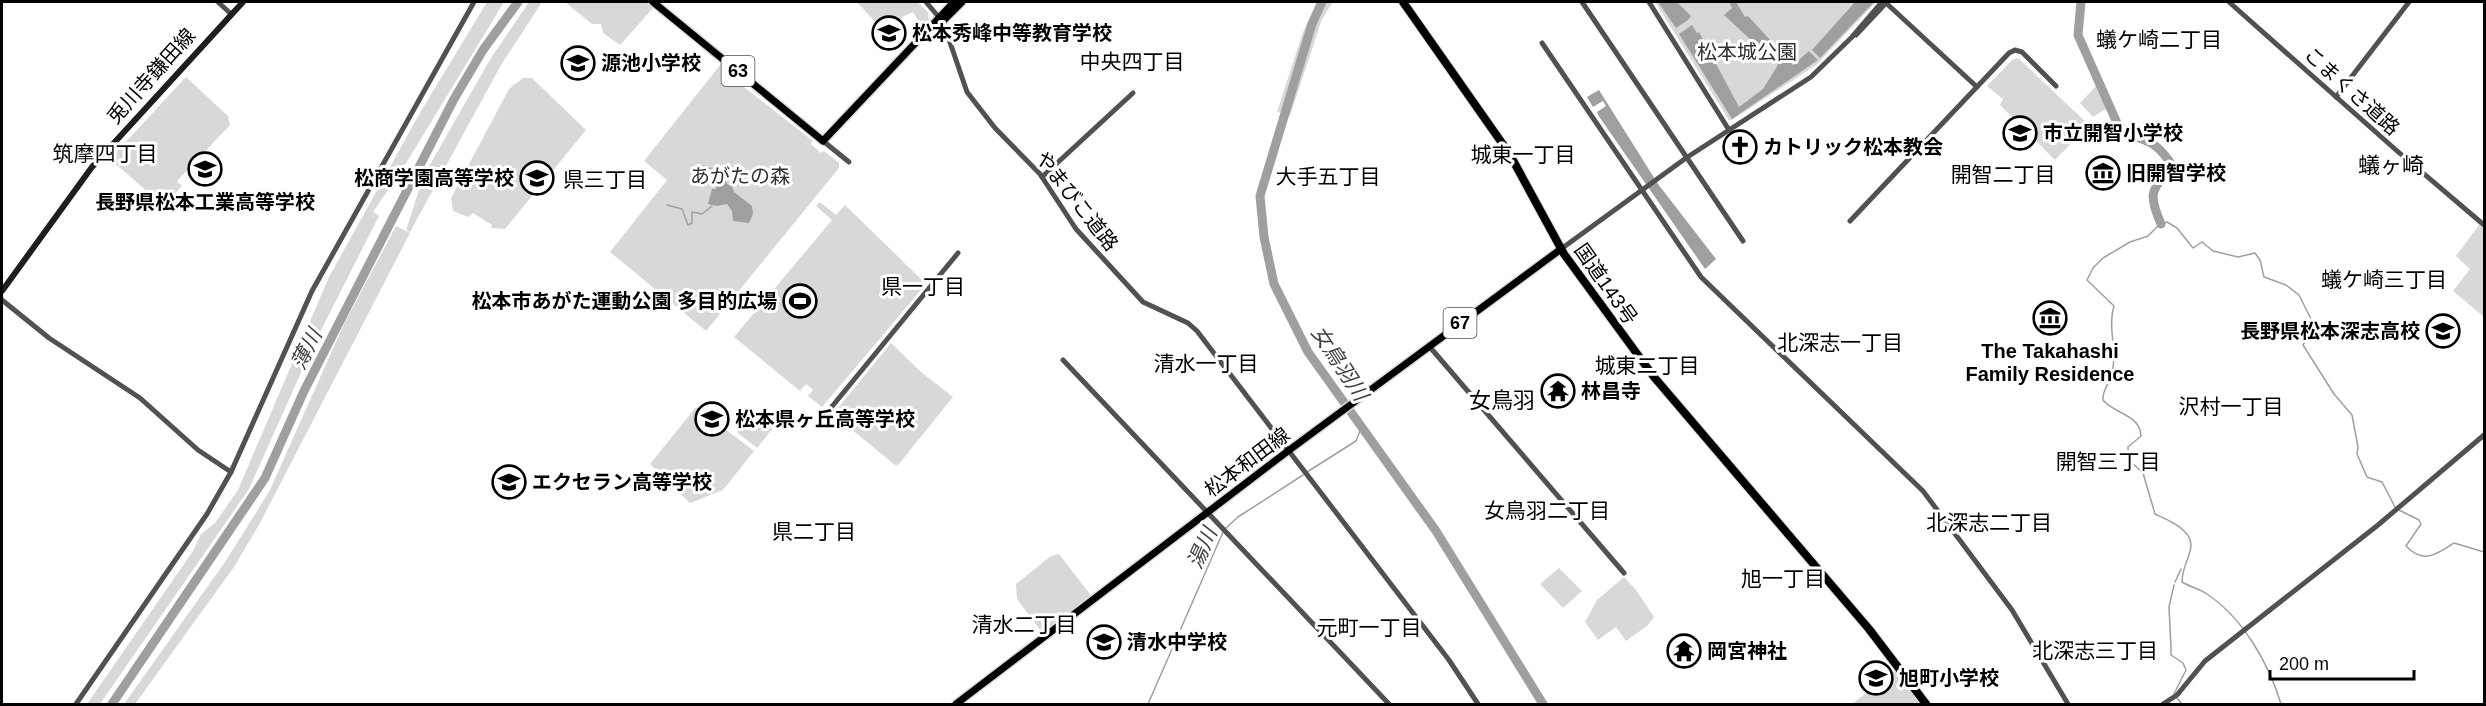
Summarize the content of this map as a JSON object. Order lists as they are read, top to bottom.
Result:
{
  "streets": {
    "highway": ["国道143号"],
    "main road": [
      "63",
      "兎川寺鎌田線",
      "67",
      "松本和田線"
    ],
    "street": ["こまくさ道路", "やまびこ道路"]
  },
  "crossings": [
    ["やまびこ道路", "松本和田線"],
    ["国道143号", "松本和田線"]
  ],
  "districts": [
    "蟻ケ崎二丁目",
    "中央四丁目",
    "筑摩四丁目",
    "城東一丁目",
    "蟻ヶ崎",
    "開智二丁目",
    "大手五丁目",
    "県三丁目",
    "蟻ケ崎三丁目",
    "県一丁目",
    "北深志一丁目",
    "清水一丁目",
    "城東二丁目",
    "女鳥羽",
    "沢村一丁目",
    "開智三丁目",
    "女鳥羽二丁目",
    "北深志二丁目",
    "県二丁目",
    "旭一丁目",
    "清水二丁目",
    "元町一丁目",
    "北深志三丁目"
  ],
  "water": ["薄川", "女鳥羽川", "湯川"],
  "parks": ["松本城公園", "あがたの森"],
  "places": {
    "school or university": [
      "松本秀峰中等教育学校",
      "源池小学校",
      "市立開智小学校",
      "長野県松本工業高等学校",
      "松商学園高等学校",
      "長野県松本深志高校",
      "松本県ヶ丘高等学校",
      "エクセラン高等学校",
      "清水中学校",
      "旭町小学校"
    ],
    "church": ["カトリック松本教会"],
    "museum": ["旧開智学校", "The Takahashi Family Residence"],
    "sports": ["松本市あがた運動公園 多目的広場"],
    "temple": ["林昌寺", "岡宮神社"]
  },
  "scale_bar": "200 m"
}
